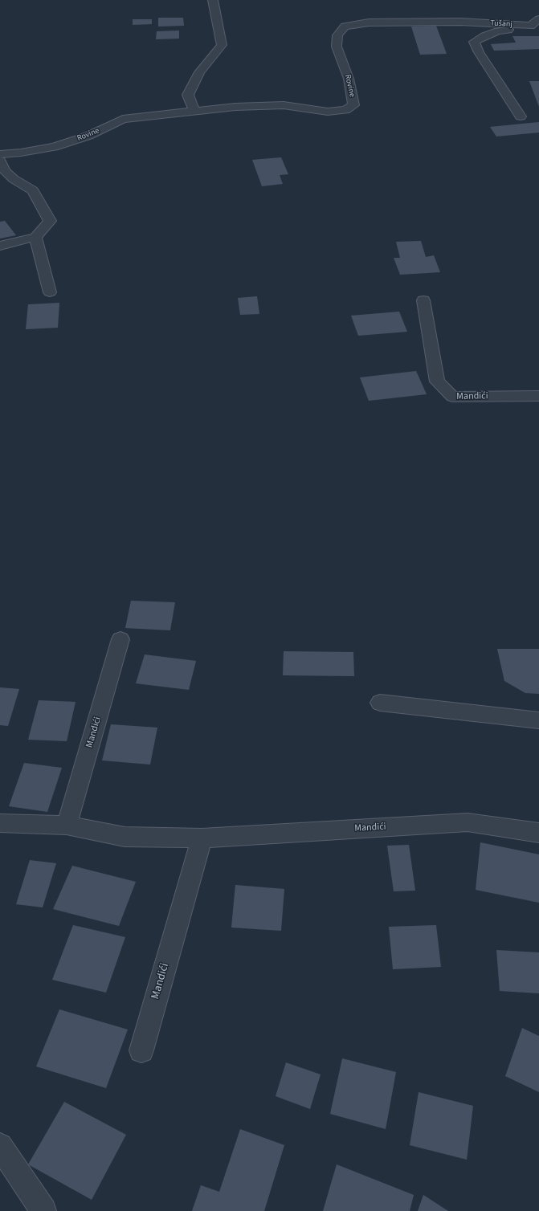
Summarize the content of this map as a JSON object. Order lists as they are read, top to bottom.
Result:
{
  "streets": {
    "street": ["Tušanj", "Rovine", "Mandići"]
  },
  "crossings": [
    ["Tušanj", "Rovine"]
  ]
}
